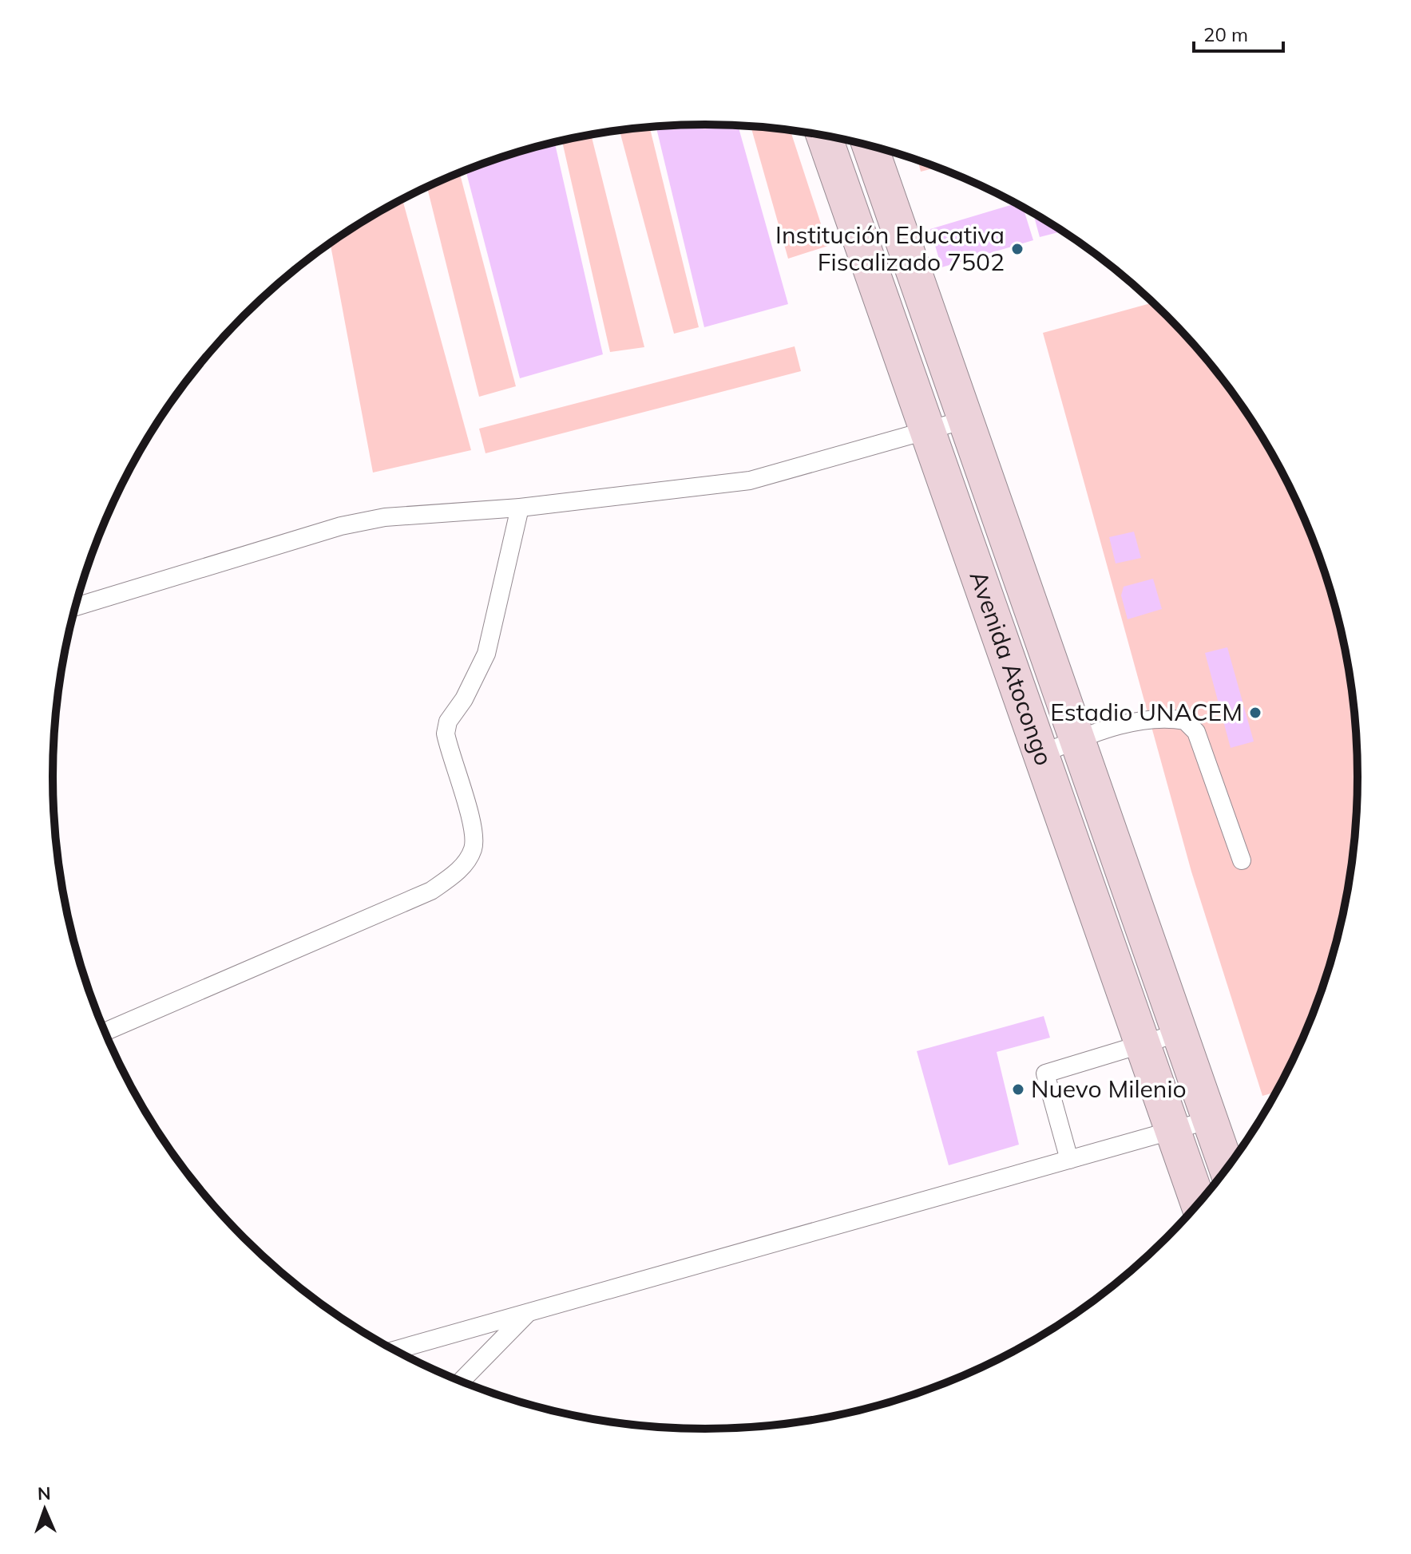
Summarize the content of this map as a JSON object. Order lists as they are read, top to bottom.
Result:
{
  "streets": {
    "main road": ["Avenida Atocongo"]
  },
  "places": ["Institución Educativa Fiscalizado 7502", "Estadio UNACEM", "Nuevo Milenio"],
  "scale_bar": "20 m",
  "north": "top"
}
